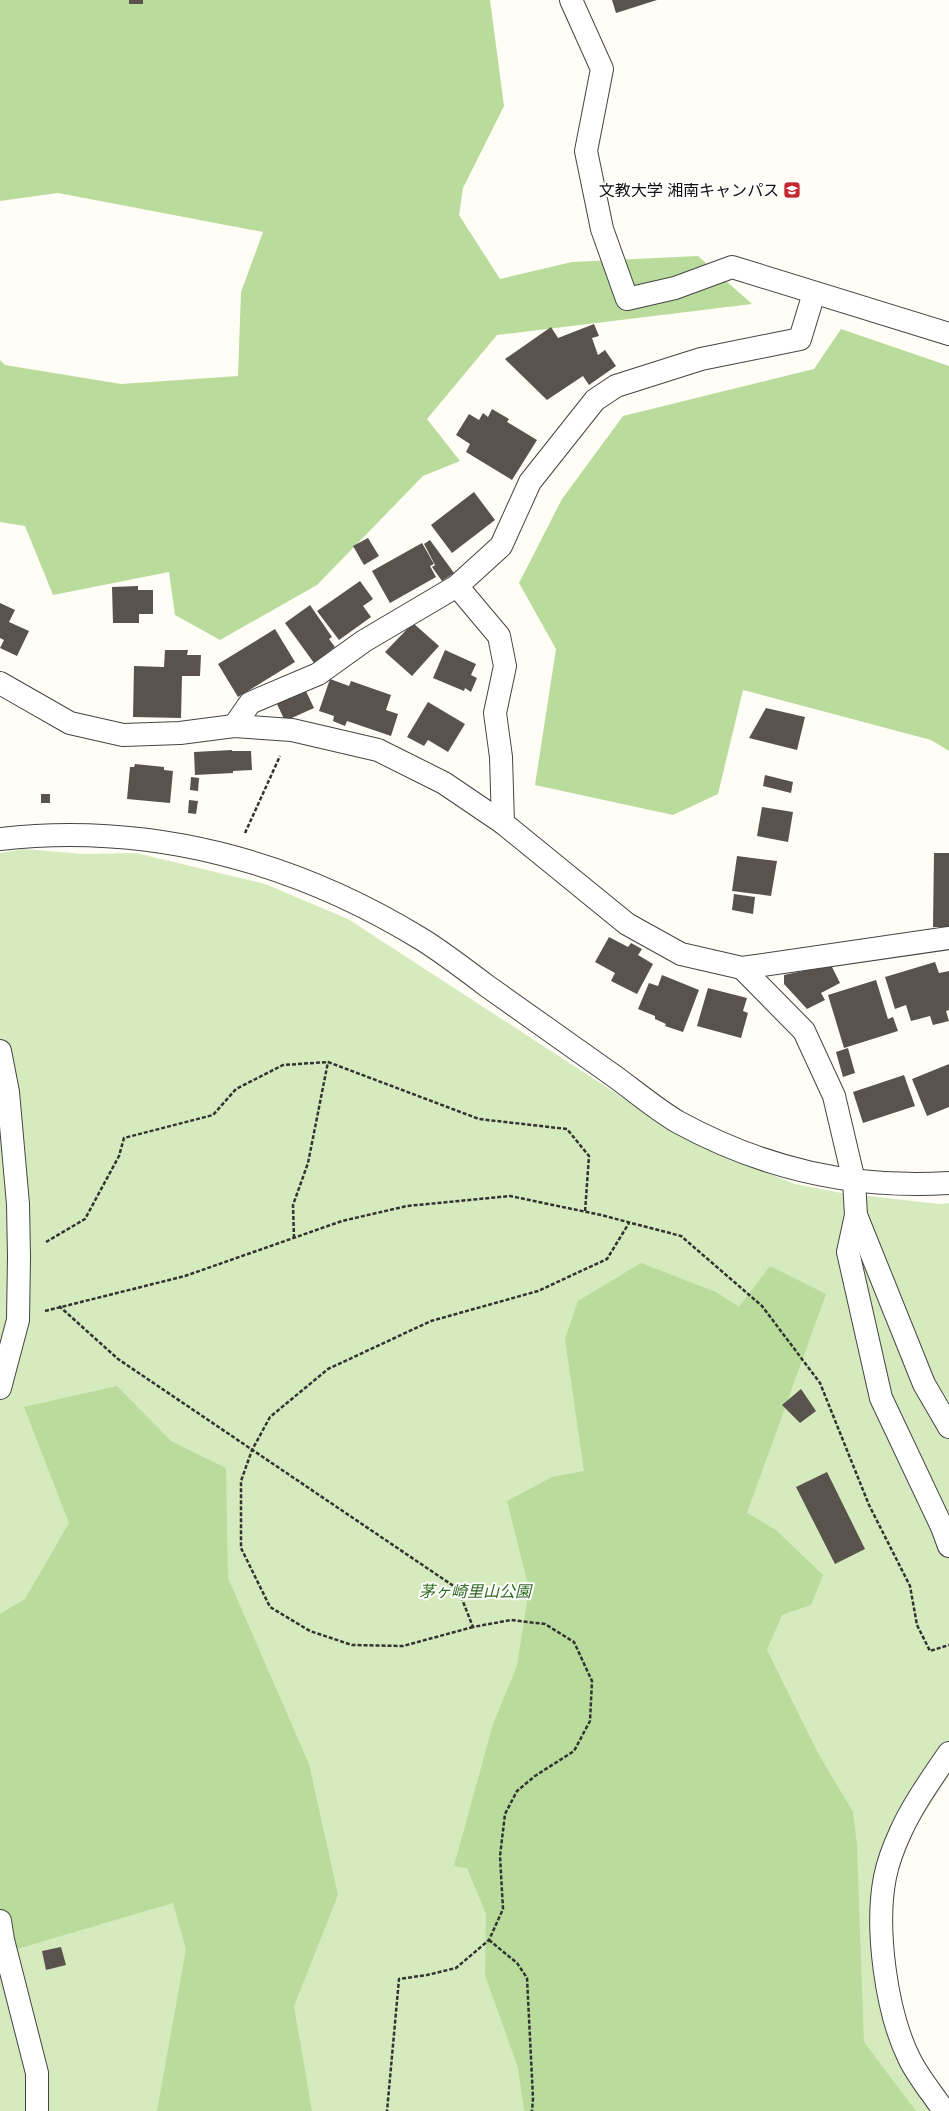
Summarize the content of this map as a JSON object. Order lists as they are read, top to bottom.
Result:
{
  "parks": ["茅ヶ崎里山公園"],
  "places": {
    "school or university": ["文教大学 湘南キャンパス"]
  }
}
